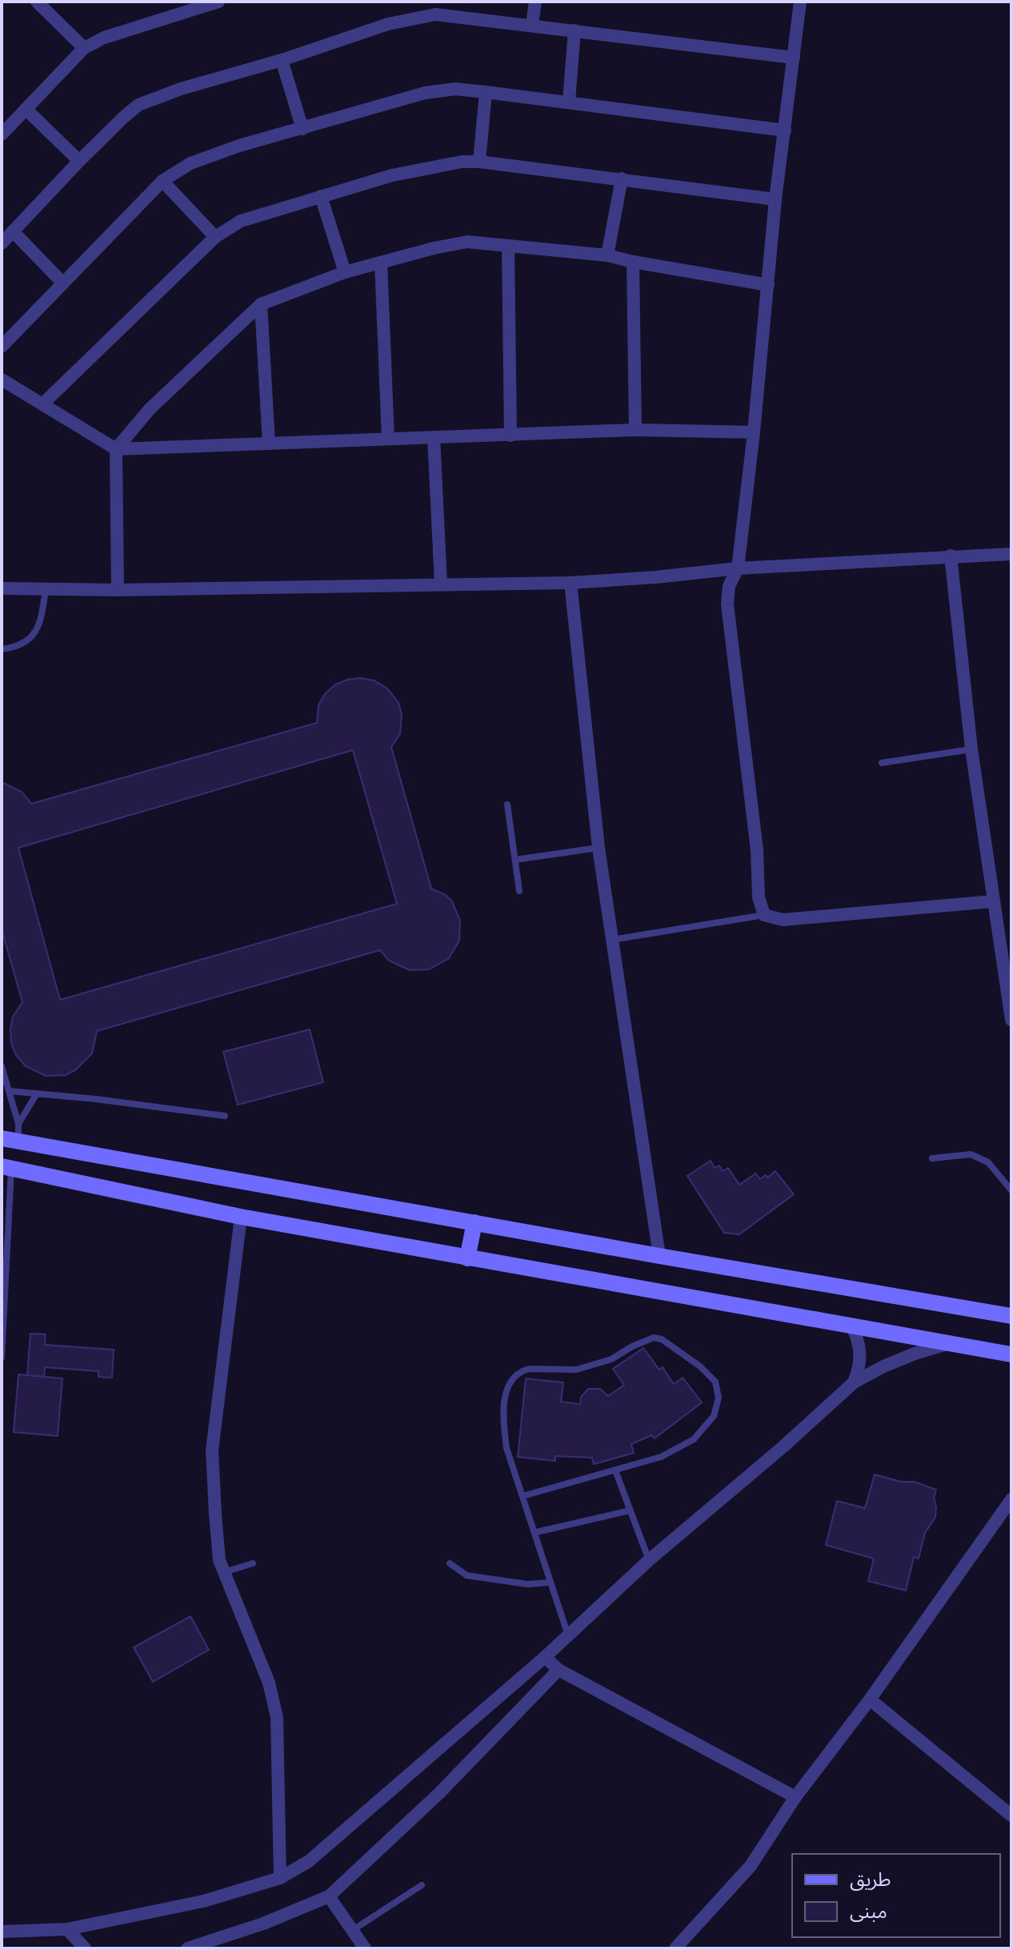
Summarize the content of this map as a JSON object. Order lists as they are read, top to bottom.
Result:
{
  "legend": ["طريق", "مبنى"]
}
